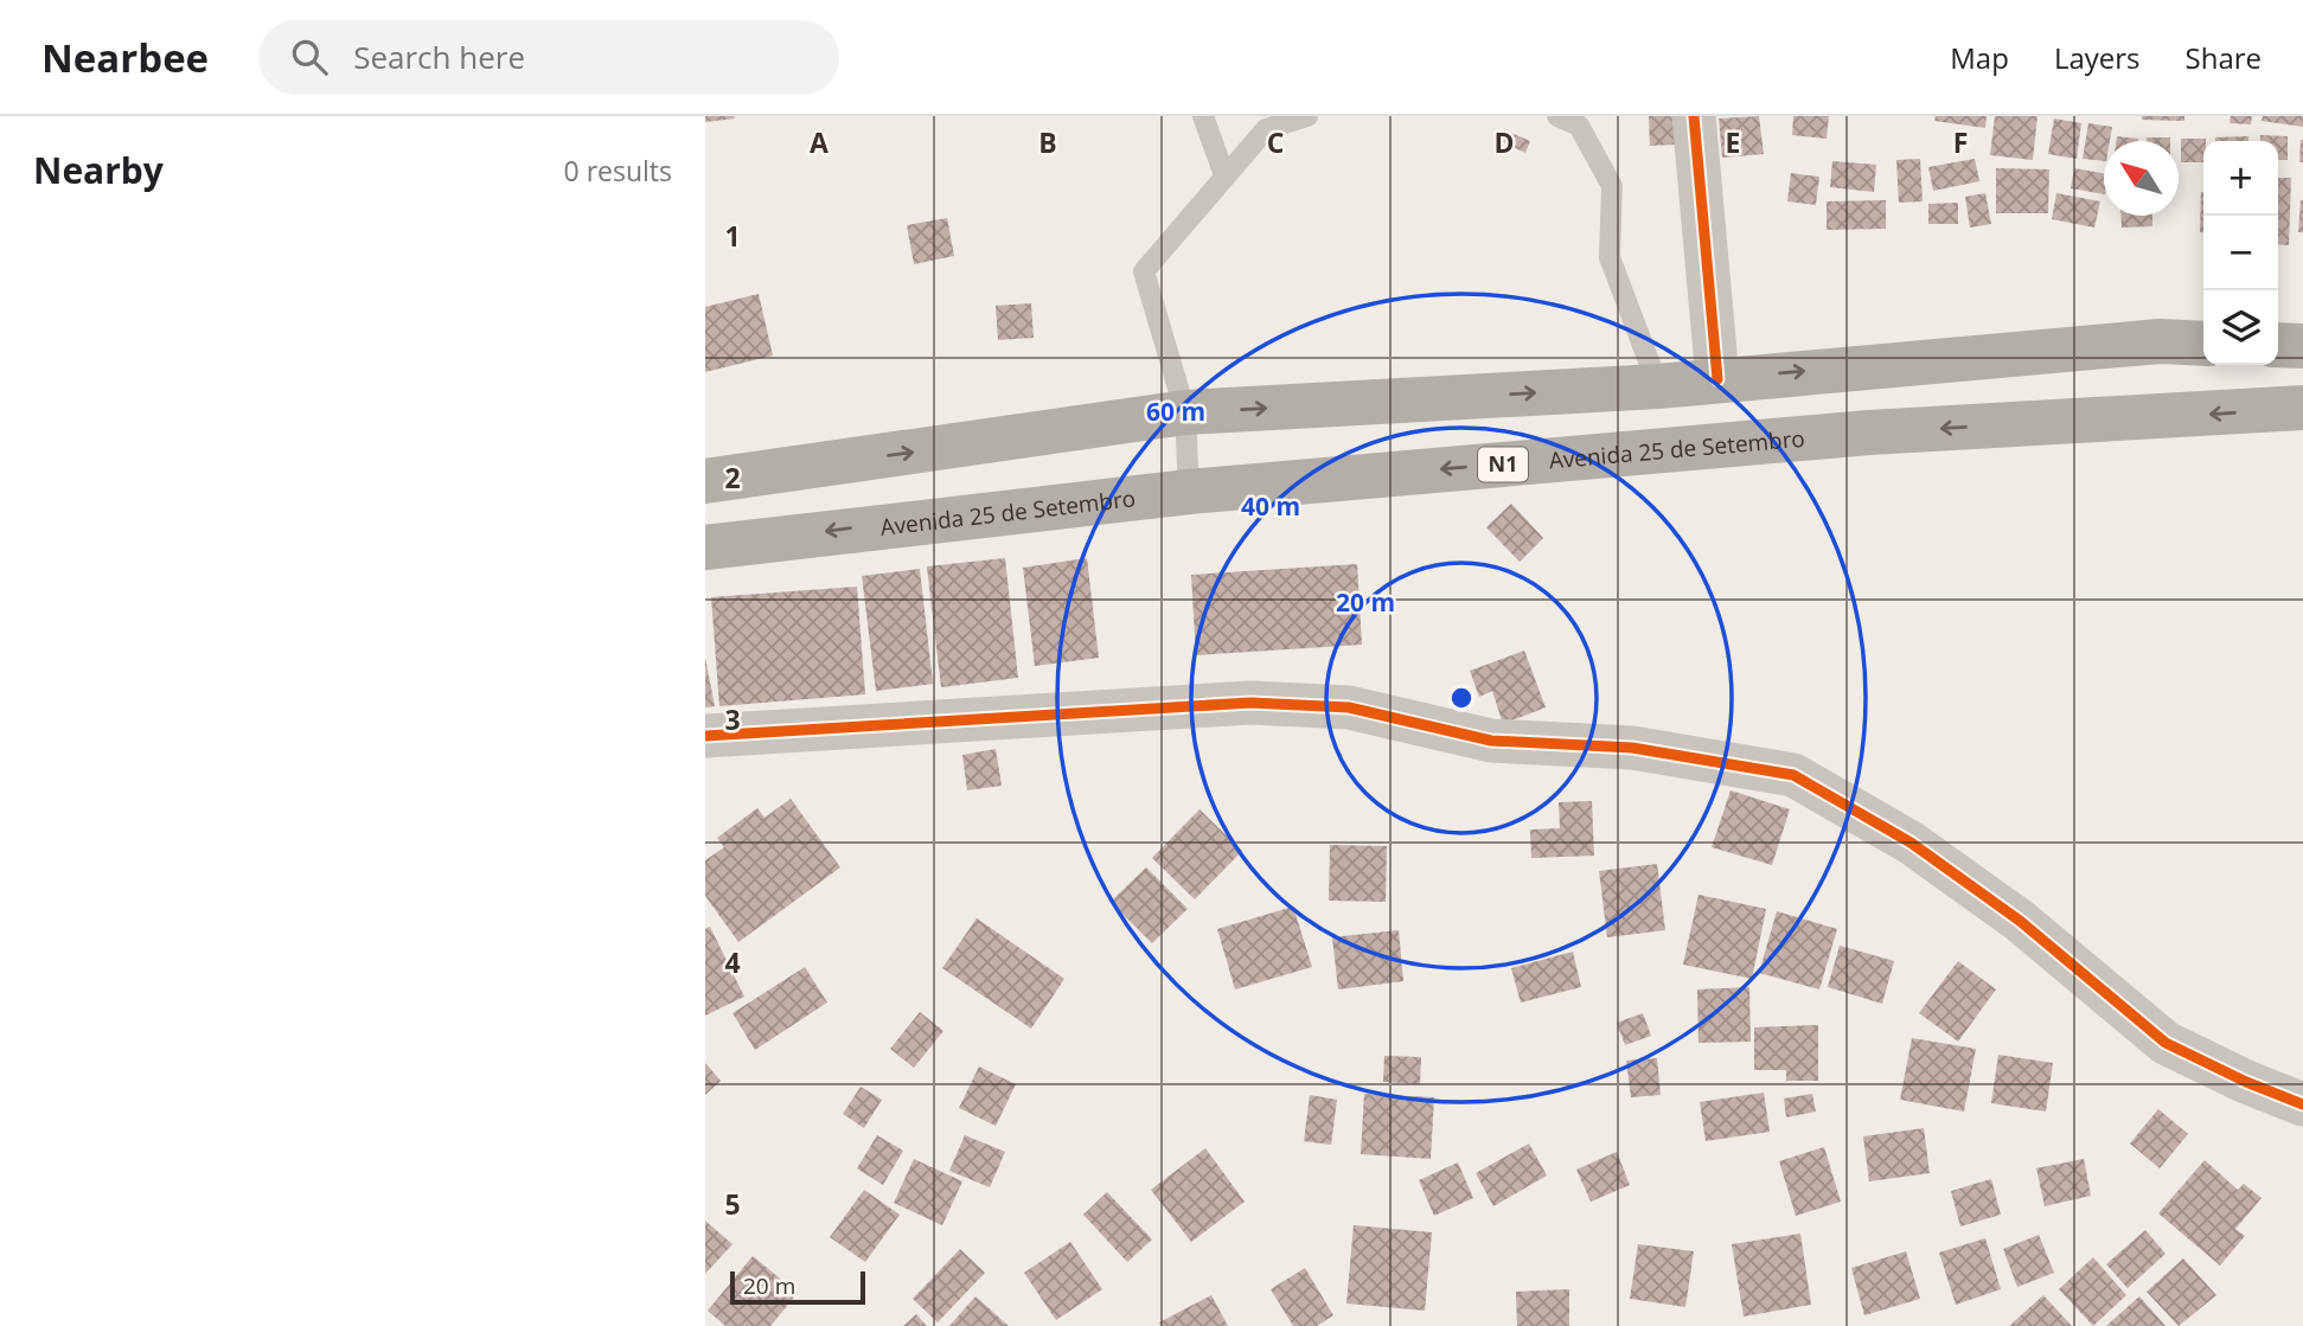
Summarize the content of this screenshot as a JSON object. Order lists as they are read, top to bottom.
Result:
{
  "streets": {
    "highway": ["Avenida 25 de Setembro", "N1"]
  },
  "scale_bar": "20 m",
  "north": "top left",
  "page": {
    "header": "Nearbee",
    "search": "Search here",
    "nav": ["Map", "Layers", "Share"],
    "heading": ["Nearby", "0 results"],
    "map_buttons": ["+", "−"],
    "scale": "20 m"
  },
  "grid": {
    "columns": [
      "A",
      "B",
      "C",
      "D",
      "E",
      "F"
    ],
    "rows": [
      "1",
      "2",
      "3",
      "4",
      "5"
    ]
  },
  "rings": ["60 m", "40 m", "20 m"]
}
